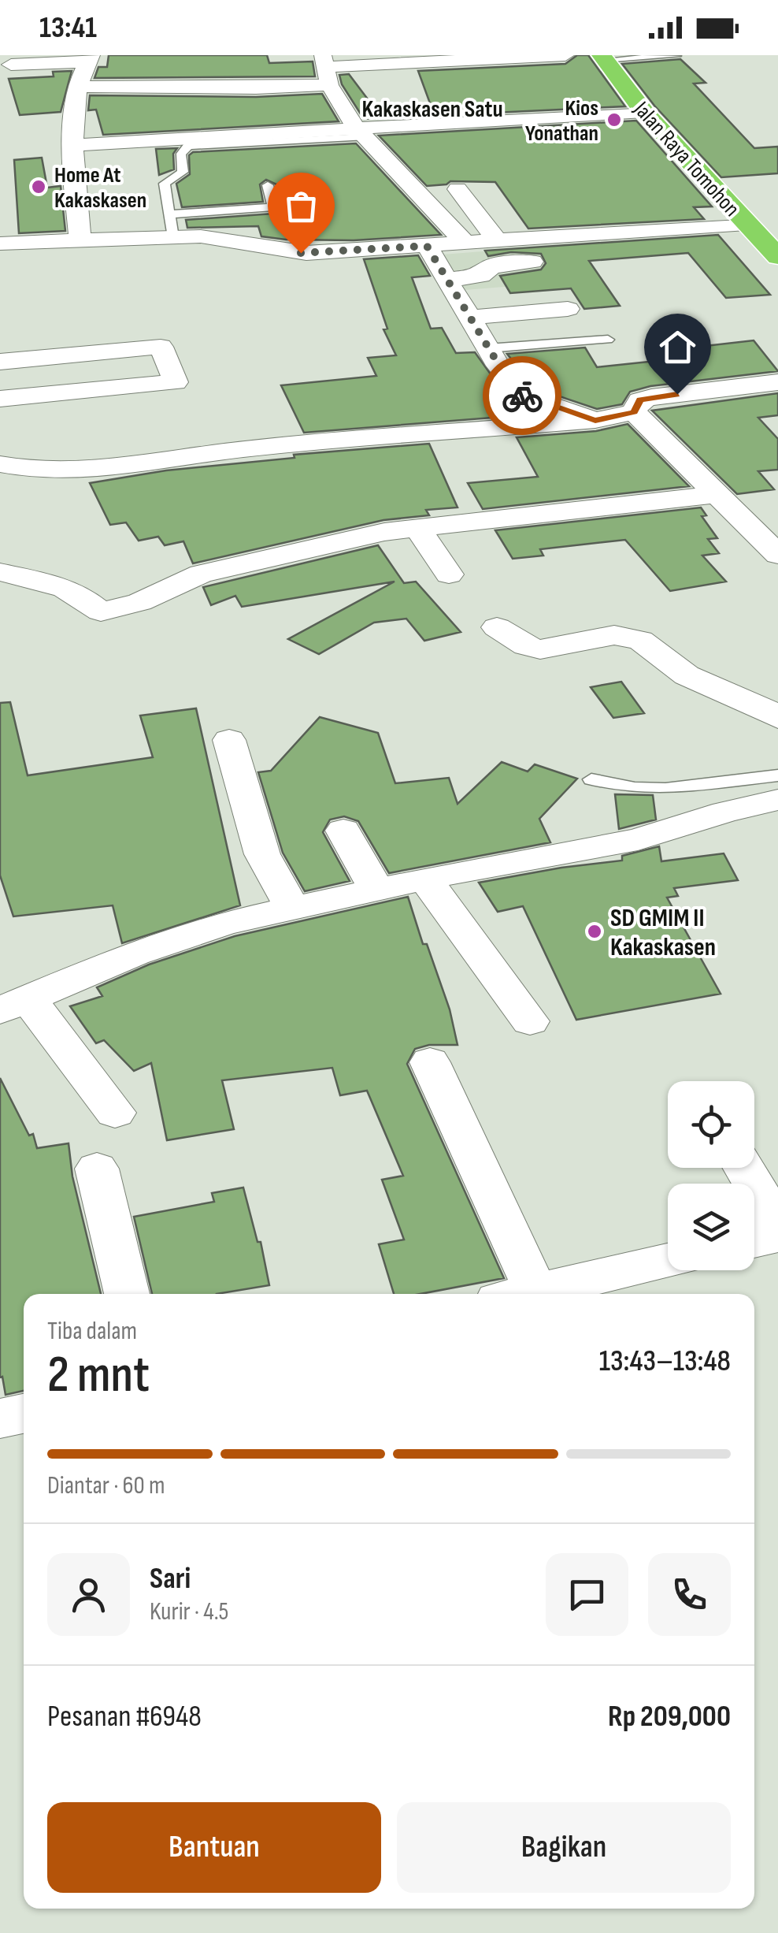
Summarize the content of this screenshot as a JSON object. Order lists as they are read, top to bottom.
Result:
{
  "streets": {
    "highway": ["Jalan Raya Tomohon"]
  },
  "districts": ["Kakaskasen Satu"],
  "places": ["Kios Yonathan", "Home At Kakaskasen", "SD GMIM II Kakaskasen"],
  "page": {
    "status": "13:41",
    "heading": ["2 mnt", "Tiba dalam", "13:43–13:48"],
    "panel": [
      "Sari",
      "Kurir · 4.5",
      "Pesanan #6948",
      "Rp 209,000"
    ],
    "bar": "Diantar · 60 m",
    "buttons": ["Bantuan", "Bagikan"]
  }
}
